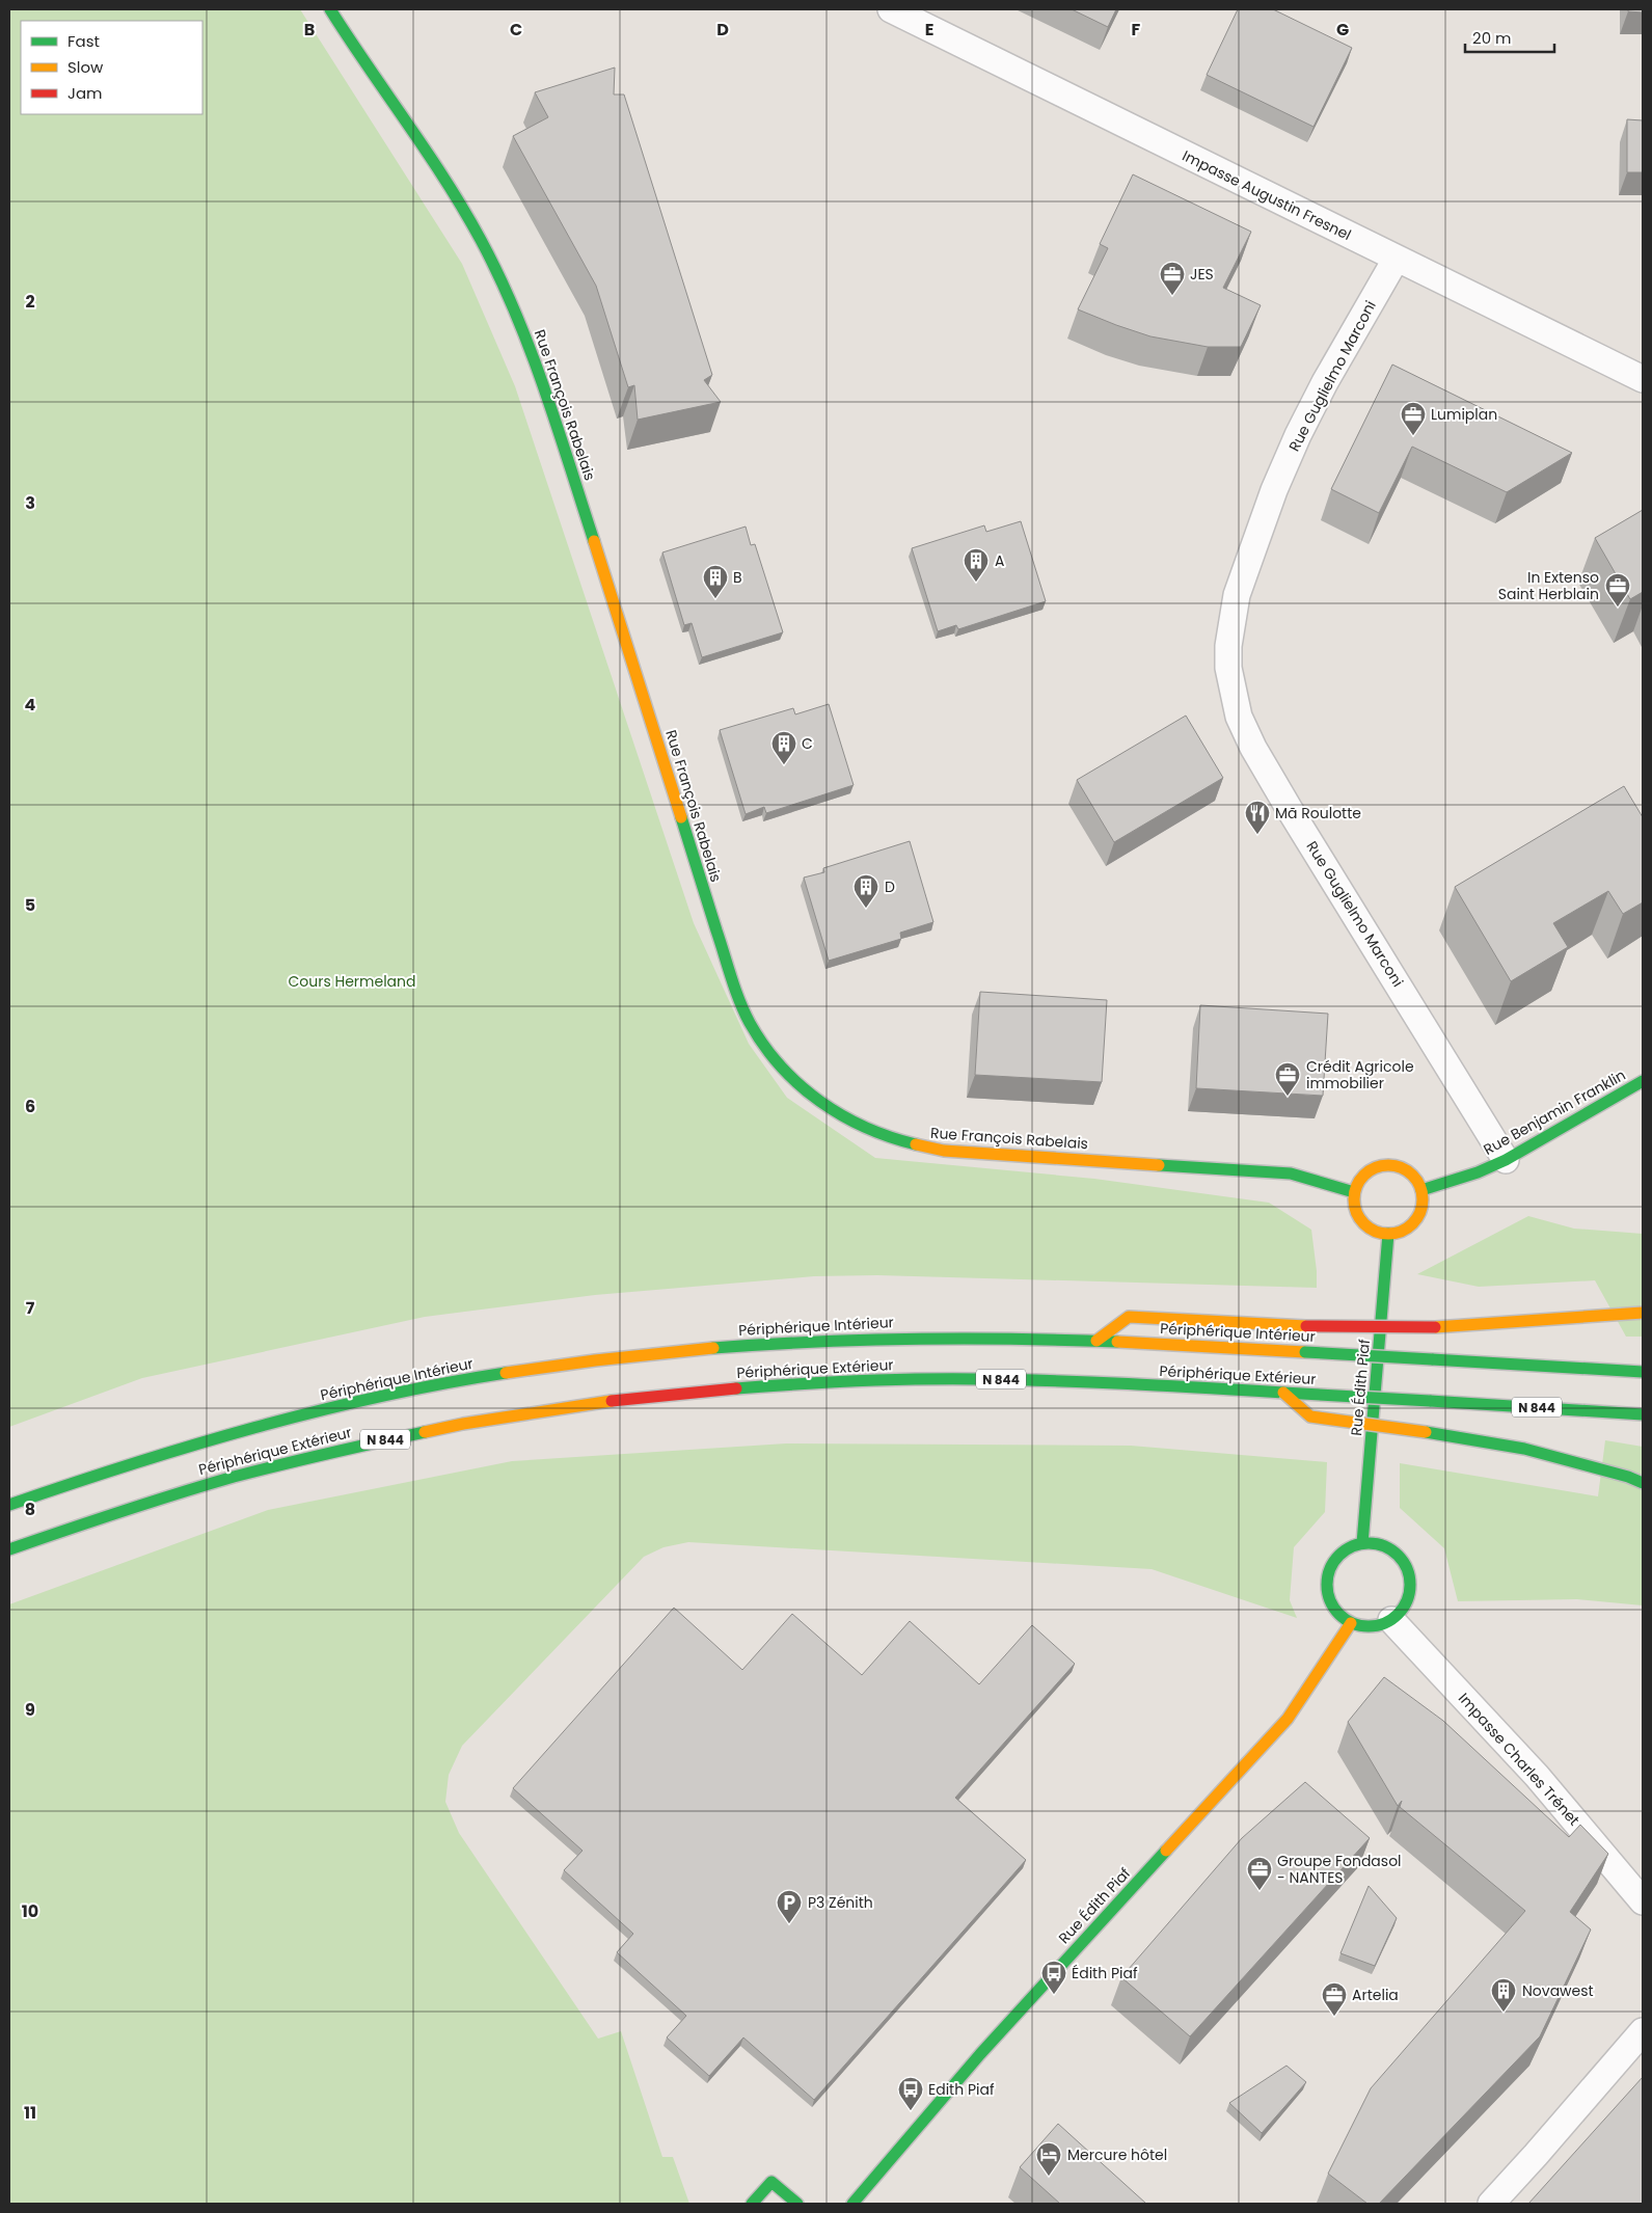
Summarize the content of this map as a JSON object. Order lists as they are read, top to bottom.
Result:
{
  "streets": {
    "main road": [
      "Rue François Rabelais",
      "Rue Benjamin Franklin",
      "Périphérique Intérieur",
      "Périphérique Extérieur",
      "N 844",
      "Rue Édith Piaf"
    ],
    "street": ["Impasse Augustin Fresnel", "Rue Guglielmo Marconi", "Impasse Charles Trénet"]
  },
  "crossings": [
    ["Impasse Augustin Fresnel", "Rue Guglielmo Marconi"],
    ["Rue Guglielmo Marconi", "Rue Benjamin Franklin"],
    ["Rue François Rabelais", "Rue Benjamin Franklin"],
    ["Rue François Rabelais", "Rue Édith Piaf"],
    ["Rue Benjamin Franklin", "Rue Édith Piaf"],
    ["Rue Édith Piaf", "Impasse Charles Trénet"]
  ],
  "parks": ["Cours Hermeland"],
  "places": {
    "office": [
      "JES",
      "Lumiplan",
      "In Extenso Saint Herblain",
      "Crédit Agricole immobilier",
      "Groupe Fondasol - NANTES",
      "Artelia"
    ],
    "building": [
      "A",
      "B",
      "C",
      "D",
      "Novawest"
    ],
    "restaurant": ["Mã Roulotte"],
    "parking": ["P3 Zénith"],
    "bus stop": ["Édith Piaf", "Edith Piaf"],
    "hotel": ["Mercure hôtel"]
  },
  "legend": ["Fast", "Slow", "Jam"],
  "scale_bar": "20 m",
  "grid": {
    "columns": [
      "B",
      "C",
      "D",
      "E",
      "F",
      "G"
    ],
    "rows": [
      "2",
      "3",
      "4",
      "5",
      "6",
      "7",
      "8",
      "9",
      "10",
      "11"
    ]
  }
}
